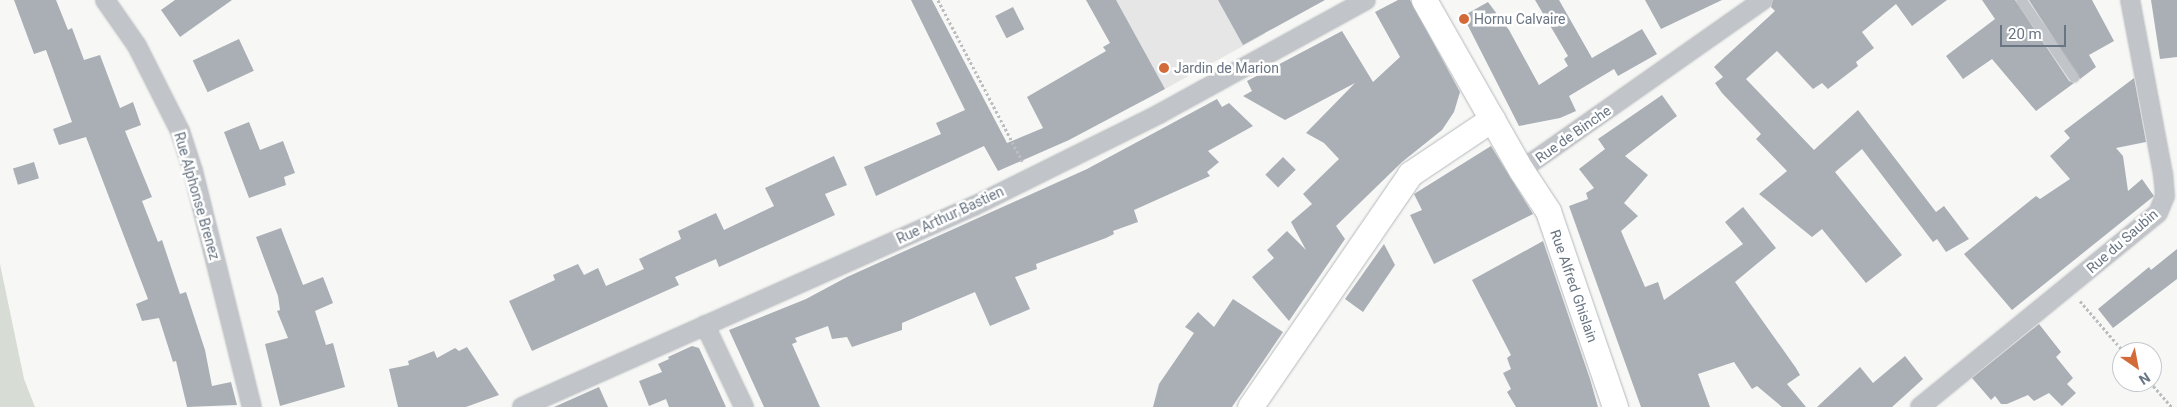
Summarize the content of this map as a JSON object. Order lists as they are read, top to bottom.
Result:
{
  "streets": {
    "street": [
      "Rue de Binche",
      "Rue Alphonse Brenez",
      "Rue Arthur Bastien",
      "Rue du Saubin",
      "Rue Alfred Ghislain"
    ]
  },
  "crossings": [
    ["Rue de Binche", "Rue Alfred Ghislain"]
  ],
  "places": ["Hornu Calvaire", "Jardin de Marion"],
  "scale_bar": "20 m",
  "north": "bottom right"
}
